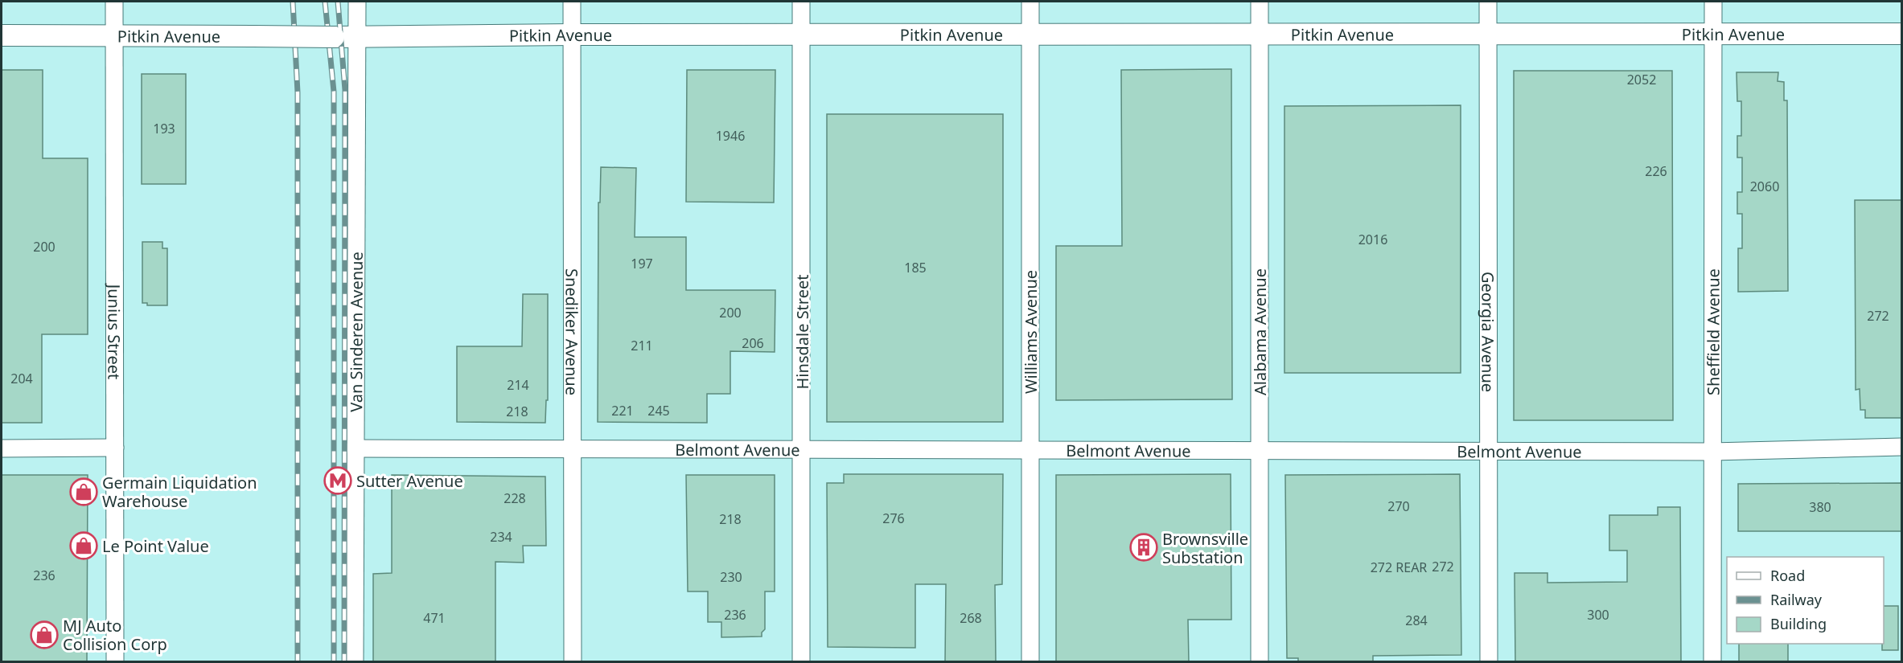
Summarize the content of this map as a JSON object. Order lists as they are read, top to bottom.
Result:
{
  "streets": {
    "street": [
      "Pitkin Avenue",
      "Junius Street",
      "Van Sinderen Avenue",
      "Snediker Avenue",
      "Hinsdale Street",
      "Williams Avenue",
      "Alabama Avenue",
      "Georgia Avenue",
      "Sheffield Avenue",
      "Belmont Avenue"
    ]
  },
  "crossings": [
    ["Pitkin Avenue", "Junius Street"],
    ["Pitkin Avenue", "Van Sinderen Avenue"],
    ["Pitkin Avenue", "Snediker Avenue"],
    ["Pitkin Avenue", "Hinsdale Street"],
    ["Pitkin Avenue", "Williams Avenue"],
    ["Pitkin Avenue", "Alabama Avenue"],
    ["Pitkin Avenue", "Georgia Avenue"],
    ["Pitkin Avenue", "Sheffield Avenue"],
    ["Van Sinderen Avenue", "Belmont Avenue"],
    ["Snediker Avenue", "Belmont Avenue"],
    ["Hinsdale Street", "Belmont Avenue"],
    ["Williams Avenue", "Belmont Avenue"],
    ["Alabama Avenue", "Belmont Avenue"],
    ["Georgia Avenue", "Belmont Avenue"],
    ["Sheffield Avenue", "Belmont Avenue"]
  ],
  "places": {
    "metro station": ["Sutter Avenue"],
    "shop": ["Germain Liquidation Warehouse", "Le Point Value", "MJ Auto Collision Corp"],
    "building": ["Brownsville Substation"]
  },
  "house_numbers": [
    "2052",
    "193",
    "1946",
    "226",
    "2060",
    "2016",
    "200",
    "197",
    "185",
    "200",
    "272",
    "206",
    "211",
    "204",
    "214",
    "221",
    "245",
    "218",
    "228",
    "270",
    "380",
    "276",
    "218",
    "234",
    "272",
    "272 REAR",
    "236",
    "230",
    "236",
    "300",
    "471",
    "268",
    "284"
  ],
  "legend": ["Road", "Railway", "Building"]
}
